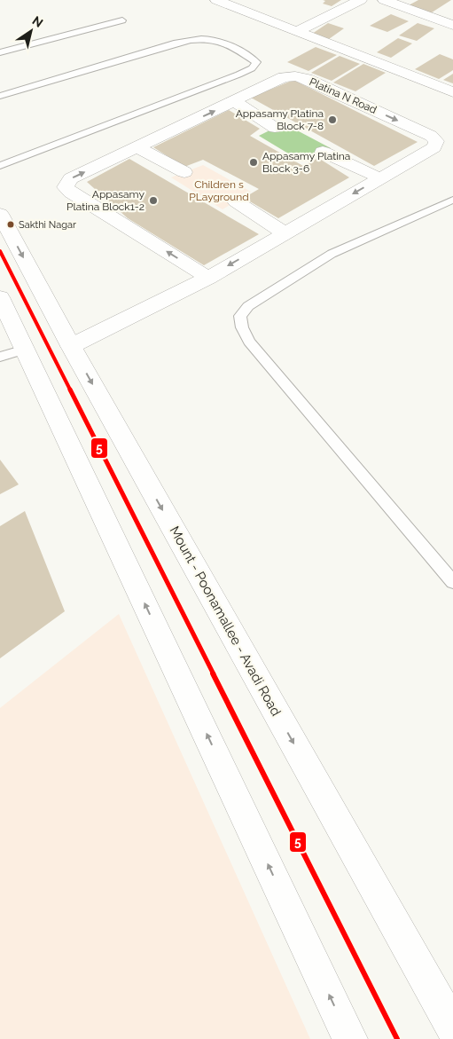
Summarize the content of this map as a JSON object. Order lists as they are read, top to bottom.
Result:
{
  "streets": {
    "street": ["Platina N Road", "Mount - Poonamallee - Avadi Road"]
  },
  "parks": ["Children s PLayground"],
  "places": [
    "Appasamy Platina Block 7-8",
    "Appasamy Platina Block 3-6",
    "Appasamy Platina Block1-2",
    "Sakthi Nagar"
  ],
  "lines": ["transit line 5"],
  "north": "top right"
}
